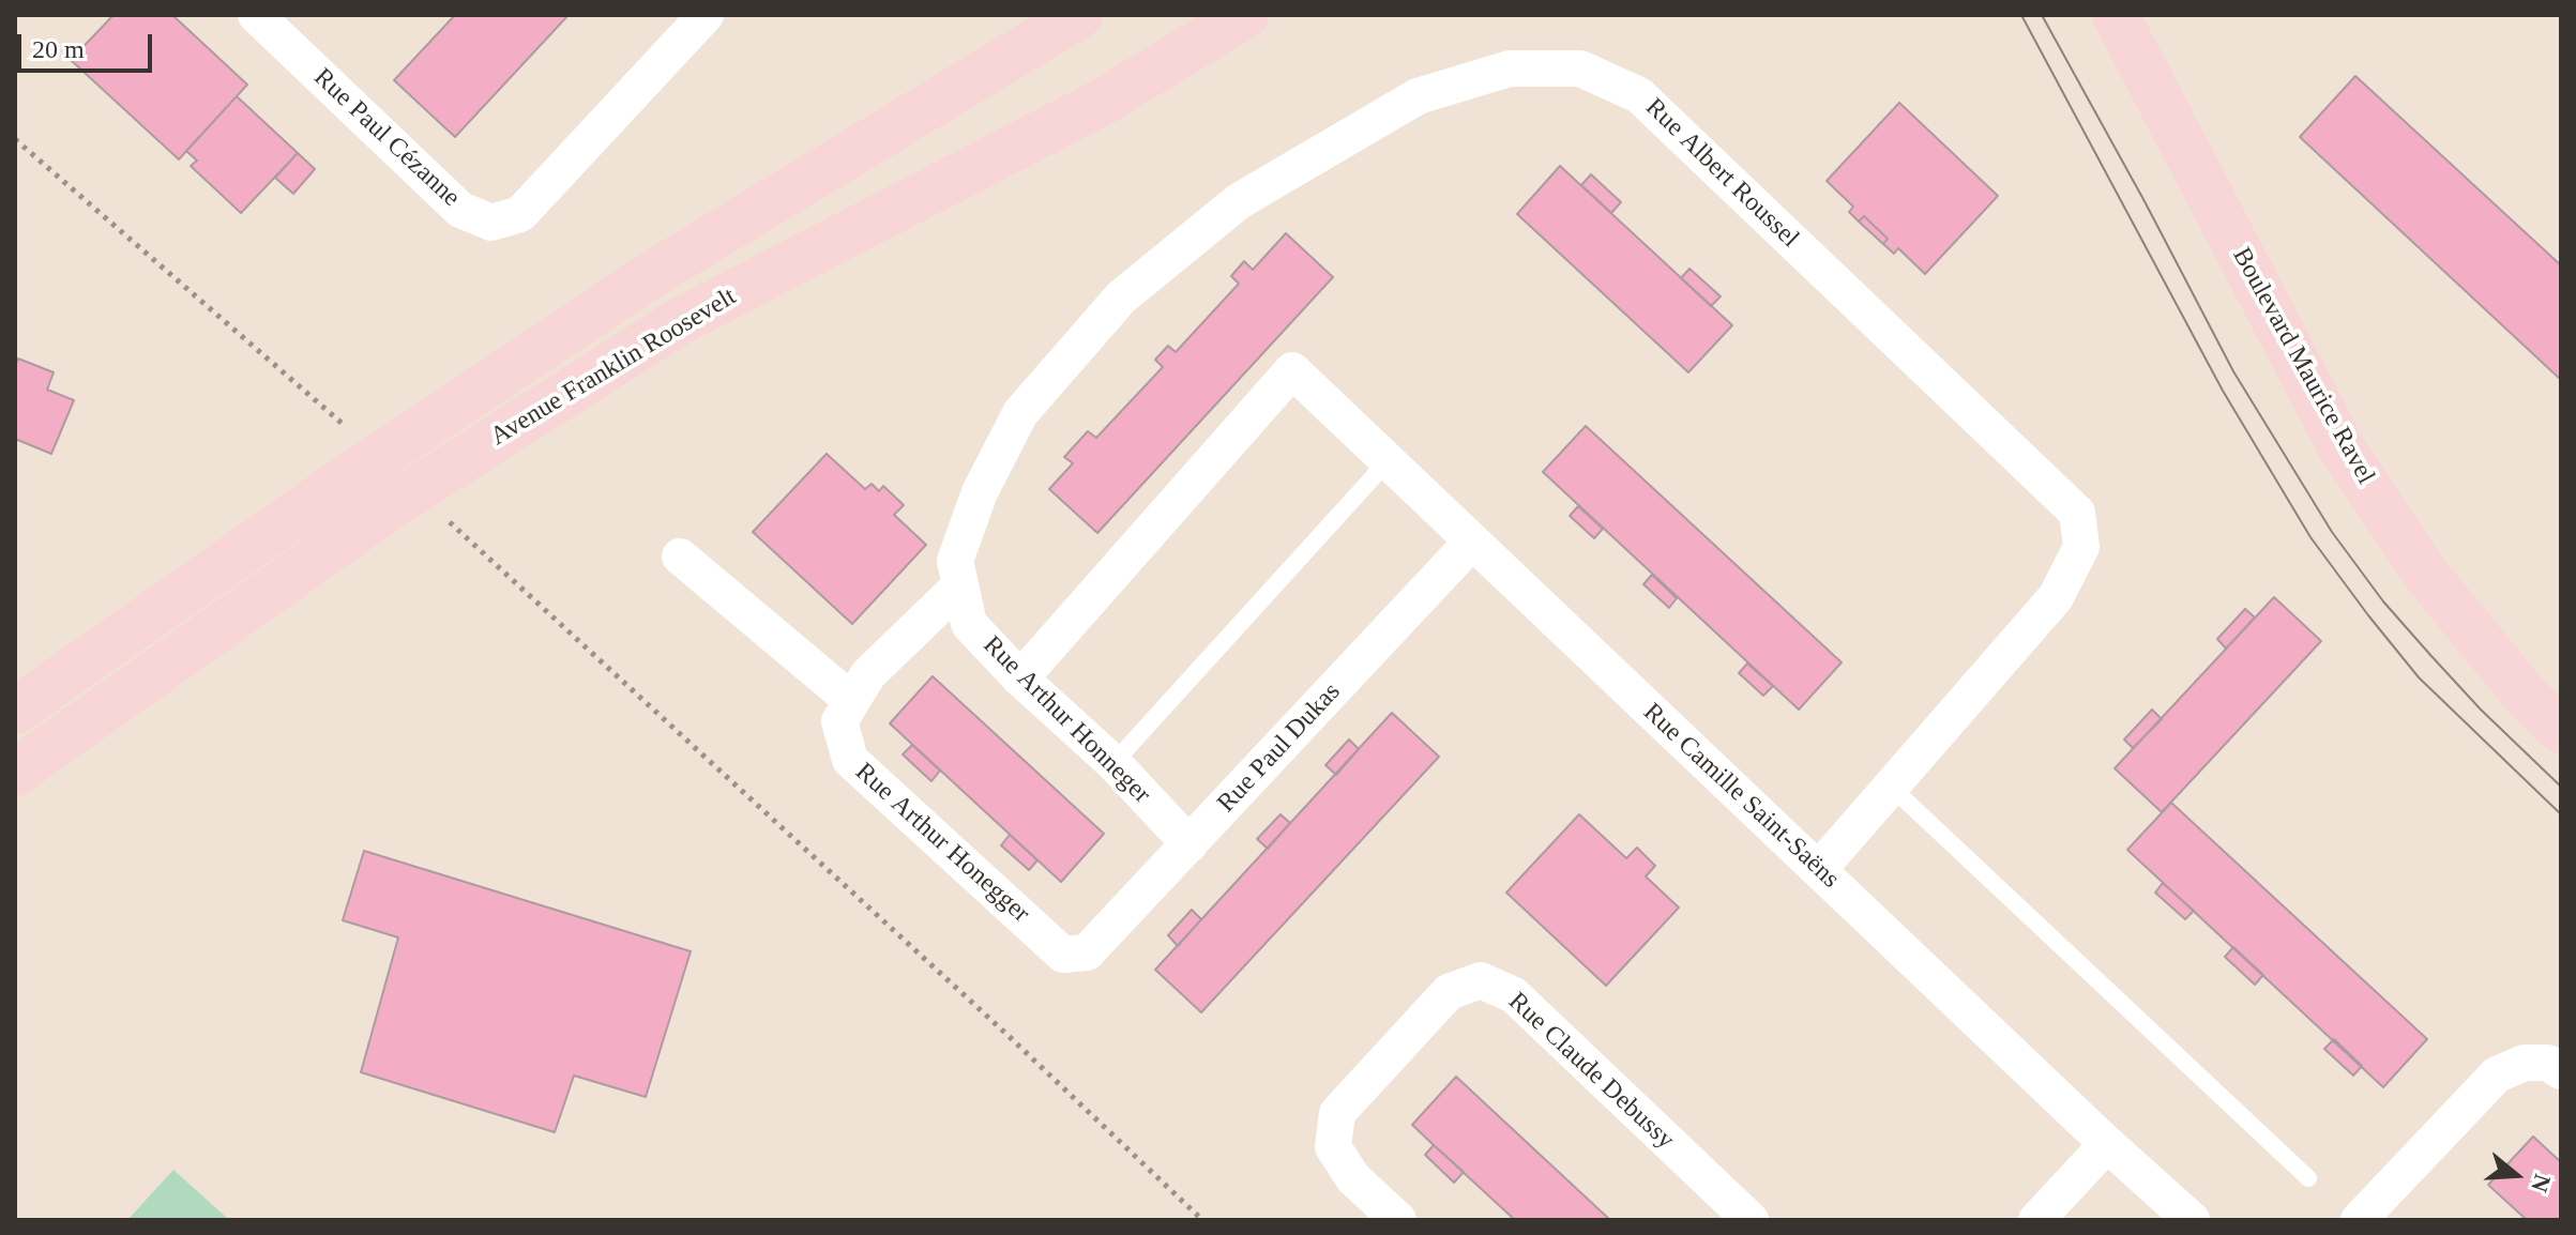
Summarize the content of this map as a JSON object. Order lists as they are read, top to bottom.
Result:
{
  "streets": {
    "street": [
      "Rue Paul Cézanne",
      "Rue Albert Roussel",
      "Boulevard Maurice Ravel",
      "Avenue Franklin Roosevelt",
      "Rue Arthur Honneger",
      "Rue Paul Dukas",
      "Rue Camille Saint-Saëns",
      "Rue Arthur Honegger",
      "Rue Claude Debussy"
    ]
  },
  "crossings": [
    ["Rue Albert Roussel", "Rue Arthur Honneger"],
    ["Rue Albert Roussel", "Rue Camille Saint-Saëns"],
    ["Rue Albert Roussel", "Rue Arthur Honegger"],
    ["Rue Arthur Honneger", "Rue Paul Dukas"],
    ["Rue Arthur Honneger", "Rue Camille Saint-Saëns"],
    ["Rue Arthur Honneger", "Rue Arthur Honegger"],
    ["Rue Paul Dukas", "Rue Camille Saint-Saëns"],
    ["Rue Paul Dukas", "Rue Arthur Honegger"]
  ],
  "scale_bar": "20 m",
  "north": "right"
}
